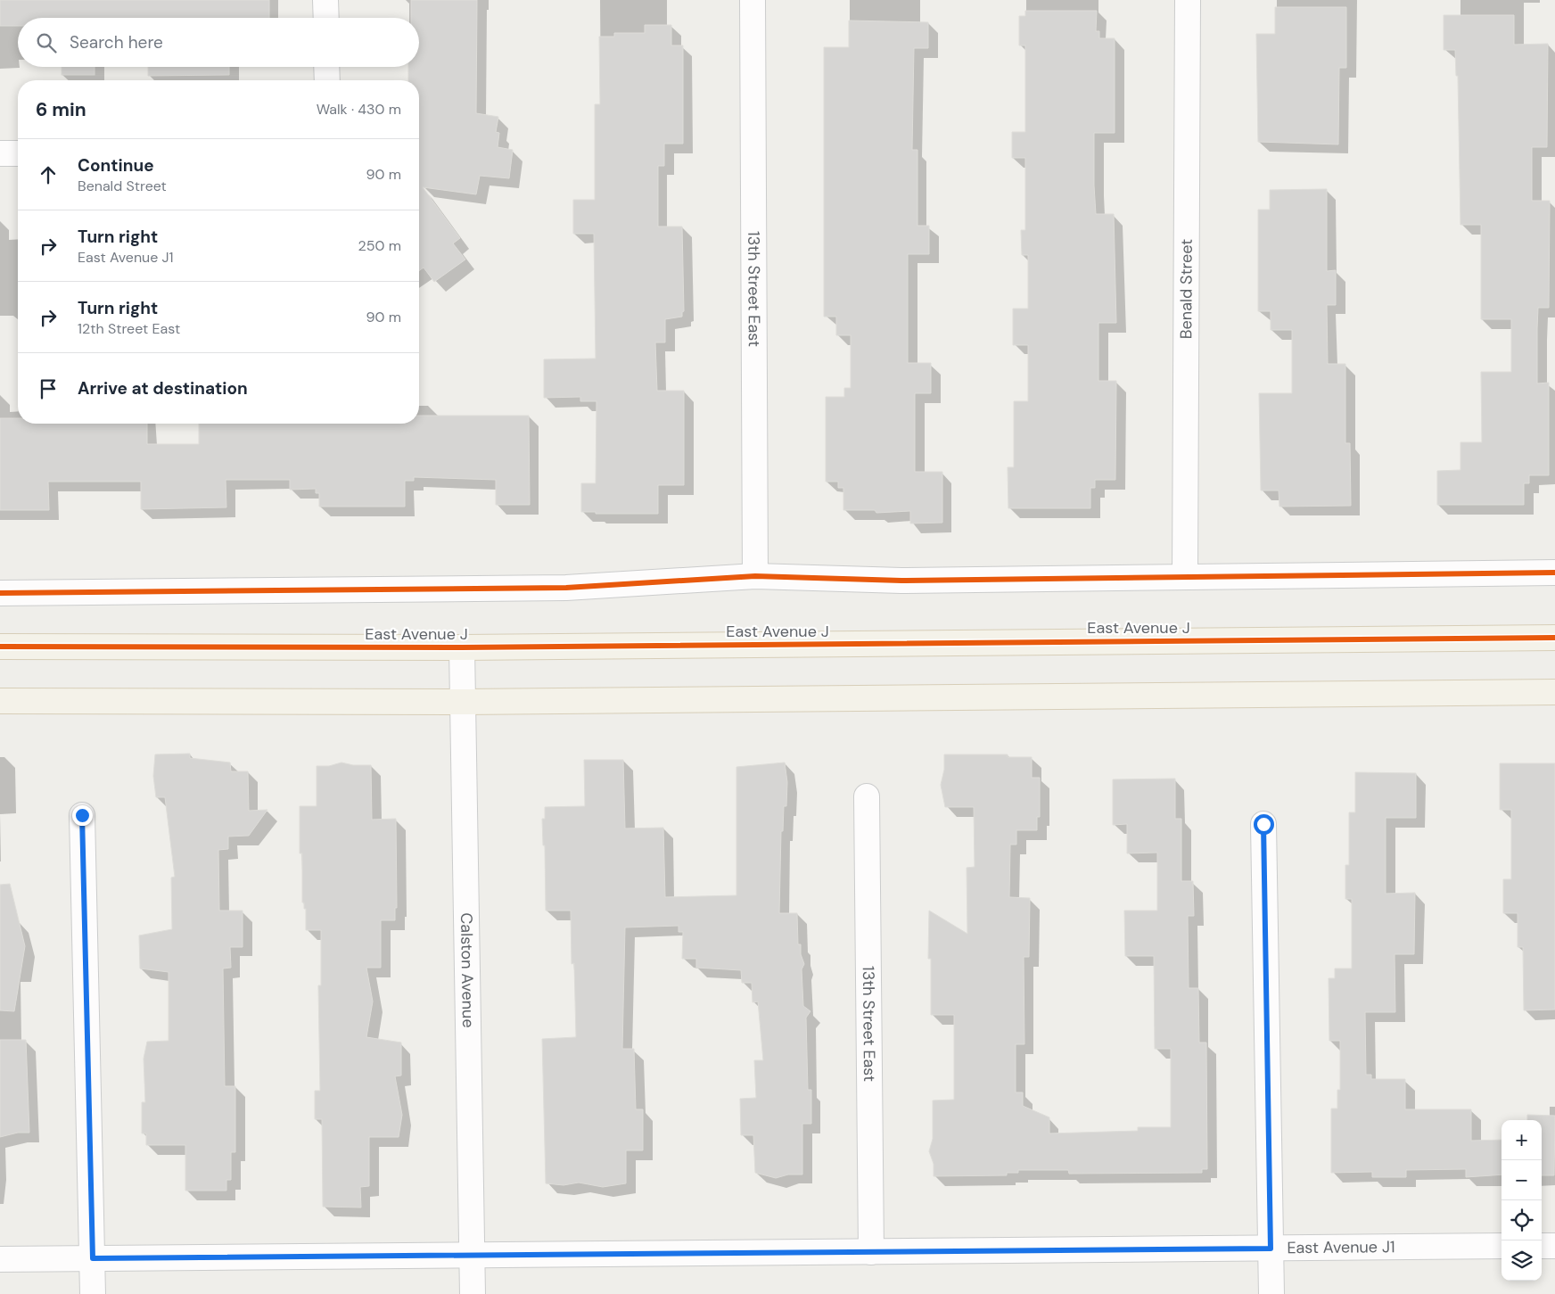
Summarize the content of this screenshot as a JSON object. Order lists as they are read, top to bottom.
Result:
{
  "streets": {
    "main road": ["East Avenue J"],
    "street": [
      "13th Street East",
      "Benald Street",
      "Calston Avenue",
      "East Avenue J1"
    ]
  },
  "crossings": [
    ["13th Street East", "East Avenue J1"],
    ["East Avenue J", "Calston Avenue"],
    ["Calston Avenue", "East Avenue J1"]
  ],
  "page": {
    "search": "Search here",
    "heading": ["6 min", "Walk · 430 m"],
    "list": [
      ["Continue", "Benald Street", "90 m"],
      ["Turn right", "East Avenue J1", "250 m"],
      ["Turn right", "12th Street East", "90 m"],
      "Arrive at destination"
    ],
    "map_buttons": ["+", "−"]
  }
}
